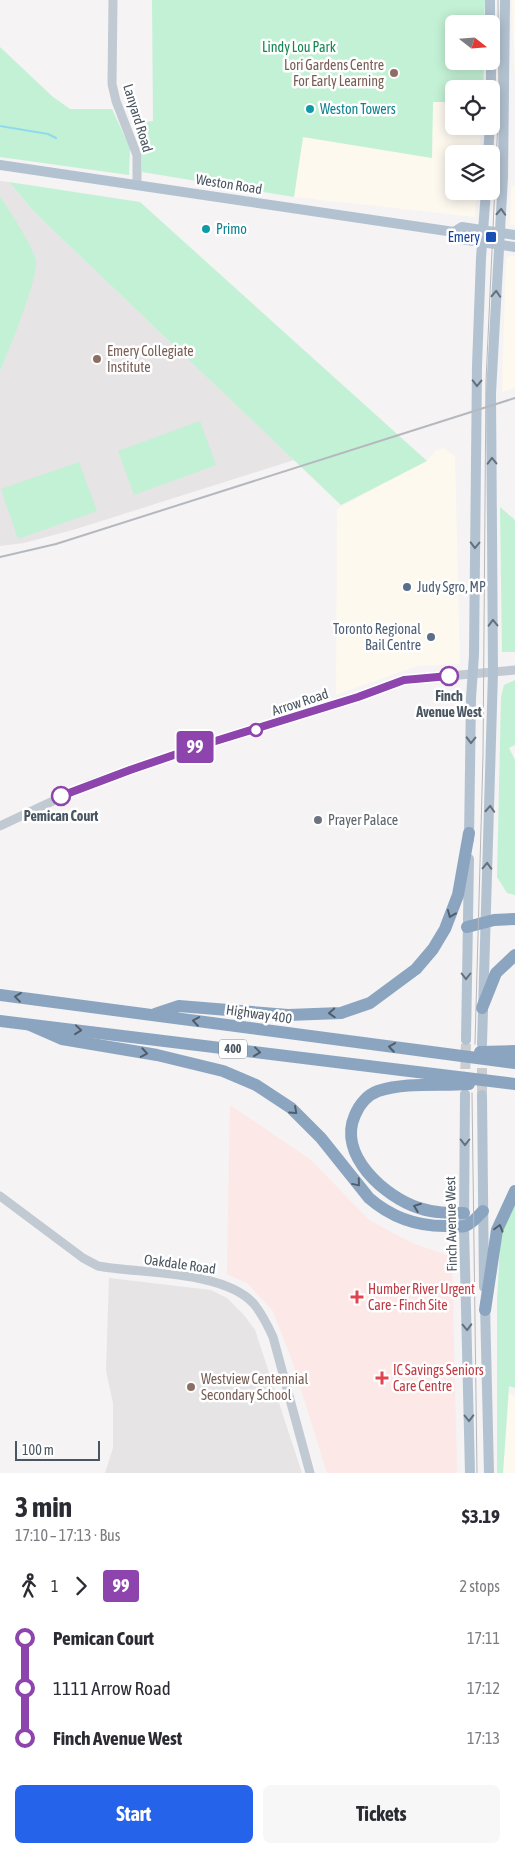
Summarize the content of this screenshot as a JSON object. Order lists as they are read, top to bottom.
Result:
{
  "streets": {
    "highway": ["Highway 400", "400"],
    "main road": ["Weston Road", "Finch Avenue West"],
    "street": ["Lanyard Road", "Arrow Road", "Oakdale Road"]
  },
  "crossings": [
    ["Lanyard Road", "Weston Road"]
  ],
  "parks": ["Lindy Lou Park"],
  "places": {
    "other": [
      "Lori Gardens Centre For Early Learning",
      "Weston Towers",
      "Primo",
      "Emery Collegiate Institute",
      "Judy Sgro, MP",
      "Toronto Regional Bail Centre",
      "Finch Avenue West",
      "Pemican Court",
      "Prayer Palace",
      "Westview Centennial Secondary School"
    ],
    "transit": ["Emery"],
    "health": ["Humber River Urgent Care - Finch Site", "IC Savings Seniors Care Centre"]
  },
  "lines": ["bus line 99"],
  "scale_bar": "100 m",
  "north": "right",
  "page": {
    "on_map": "99",
    "scale": "100 m",
    "heading": ["3 min", "17:10 – 17:13 · Bus", "$3.19"],
    "legs": ["1", "99", "2 stops"],
    "list": [
      {
        "name": "Pemican Court",
        "value": "17:11"
      },
      {
        "name": "1111 Arrow Road",
        "value": "17:12"
      },
      {
        "name": "Finch Avenue West",
        "value": "17:13"
      }
    ],
    "buttons": ["Start", "Tickets"]
  }
}
